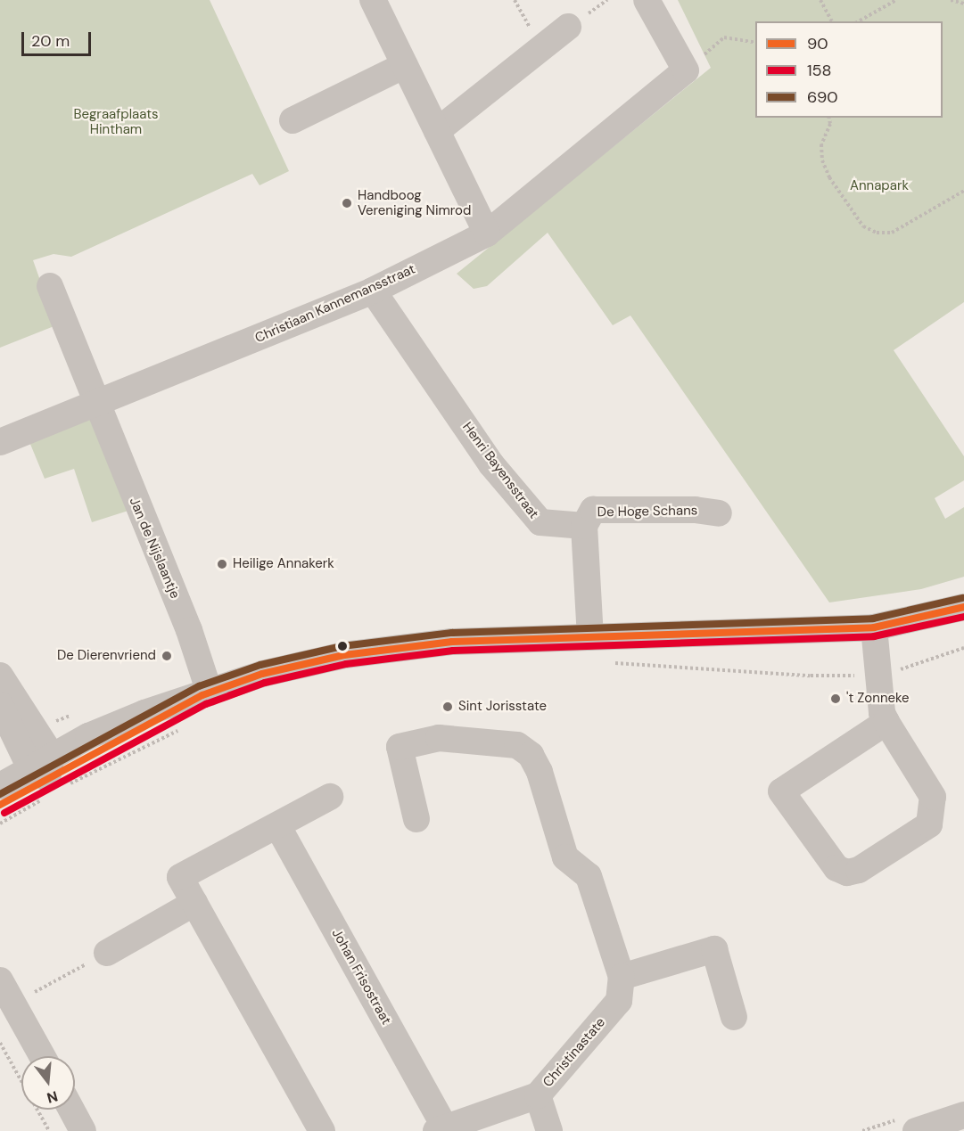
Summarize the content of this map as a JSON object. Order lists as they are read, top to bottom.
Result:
{
  "streets": {
    "street": [
      "Christiaan Kannemansstraat",
      "Henri Bayensstraat",
      "De Hoge Schans",
      "Jan de Nijslaantje",
      "Johan Frisostraat",
      "Christinastate"
    ]
  },
  "crossings": [
    ["Christiaan Kannemansstraat", "Henri Bayensstraat"],
    ["Christiaan Kannemansstraat", "Jan de Nijslaantje"],
    ["Henri Bayensstraat", "De Hoge Schans"],
    ["Johan Frisostraat", "Christinastate"]
  ],
  "parks": ["Begraafplaats Hintham", "Annapark"],
  "places": [
    "Handboog Vereniging Nimrod",
    "Heilige Annakerk",
    "De Dierenvriend",
    "'t Zonneke",
    "Sint Jorisstate"
  ],
  "lines": ["transit line 690", "transit line 90", "transit line 158"],
  "legend": ["90", "158", "690"],
  "scale_bar": "20 m",
  "north": "bottom"
}
